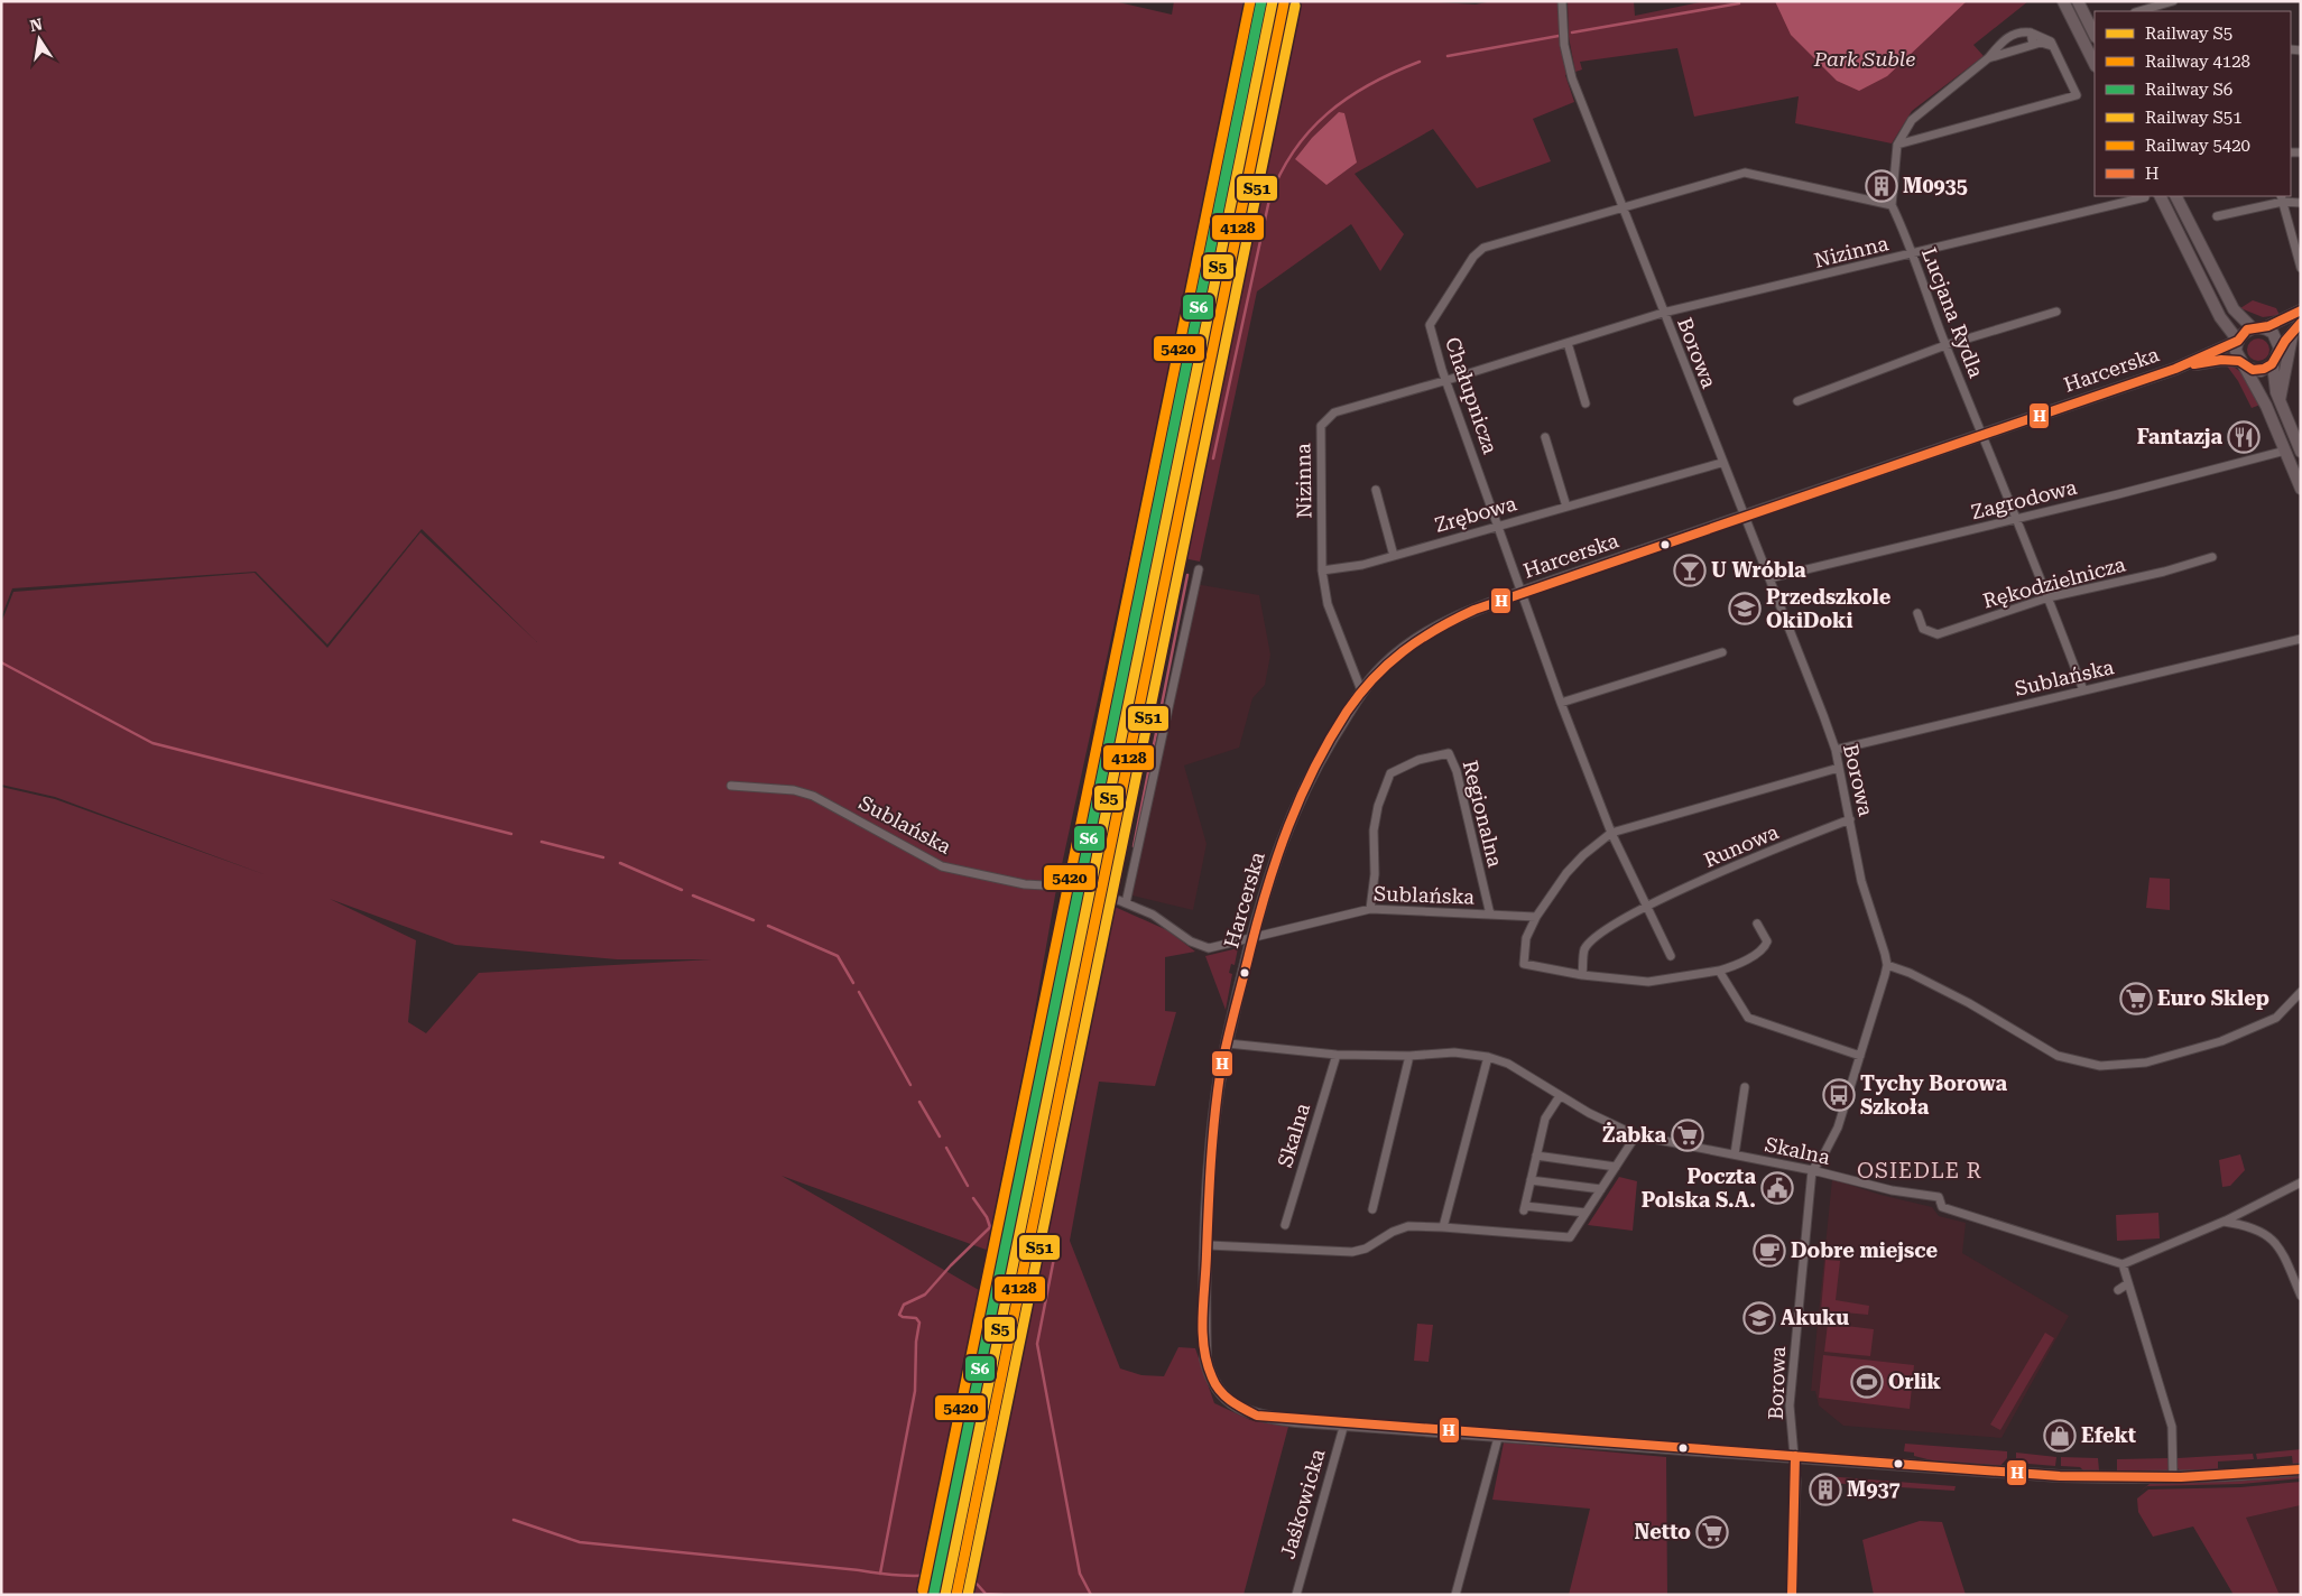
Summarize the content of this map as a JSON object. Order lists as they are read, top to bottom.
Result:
{
  "streets": {
    "street": [
      "Nizinna",
      "Lucjana Rydla",
      "Borowa",
      "Harcerska",
      "Chałupnicza",
      "Zagrodowa",
      "Zrębowa",
      "Rękodzielnicza",
      "Sublańska",
      "Regionalna",
      "Runowa",
      "Skalna",
      "Jaśkowicka"
    ]
  },
  "crossings": [
    ["Nizinna", "Lucjana Rydla"],
    ["Nizinna", "Borowa"],
    ["Nizinna", "Harcerska"],
    ["Nizinna", "Chałupnicza"],
    ["Nizinna", "Zrębowa"],
    ["Lucjana Rydla", "Harcerska"],
    ["Lucjana Rydla", "Zagrodowa"],
    ["Lucjana Rydla", "Rękodzielnicza"],
    ["Lucjana Rydla", "Sublańska"],
    ["Borowa", "Harcerska"],
    ["Borowa", "Chałupnicza"],
    ["Borowa", "Zagrodowa"],
    ["Borowa", "Zrębowa"],
    ["Borowa", "Sublańska"],
    ["Borowa", "Runowa"],
    ["Borowa", "Skalna"],
    ["Borowa", "Jaśkowicka"],
    ["Harcerska", "Chałupnicza"],
    ["Harcerska", "Sublańska"],
    ["Harcerska", "Skalna"],
    ["Harcerska", "Jaśkowicka"],
    ["Chałupnicza", "Zrębowa"],
    ["Sublańska", "Regionalna"]
  ],
  "districts": ["OSIEDLE R"],
  "parks": ["Park Suble"],
  "places": {
    "building": ["M0935", "M937"],
    "restaurant": ["Fantazja"],
    "bar": ["U Wróbla"],
    "school or university": ["Przedszkole OkiDoki", "Akuku"],
    "supermarket": ["Euro Sklep", "Żabka", "Netto"],
    "bus stop": ["Tychy Borowa Szkoła"],
    "public building": ["Poczta Polska S.A."],
    "cafe": ["Dobre miejsce"],
    "sports": ["Orlik"],
    "shop": ["Efekt"]
  },
  "lines": [
    "rail line S5",
    "rail line S6",
    "rail line 5420",
    "rail line 4128",
    "rail line S51",
    "transit line H"
  ],
  "legend": [
    "Railway S5",
    "Railway 4128",
    "Railway S6",
    "Railway S51",
    "Railway 5420",
    "H"
  ],
  "north": "top"
}
